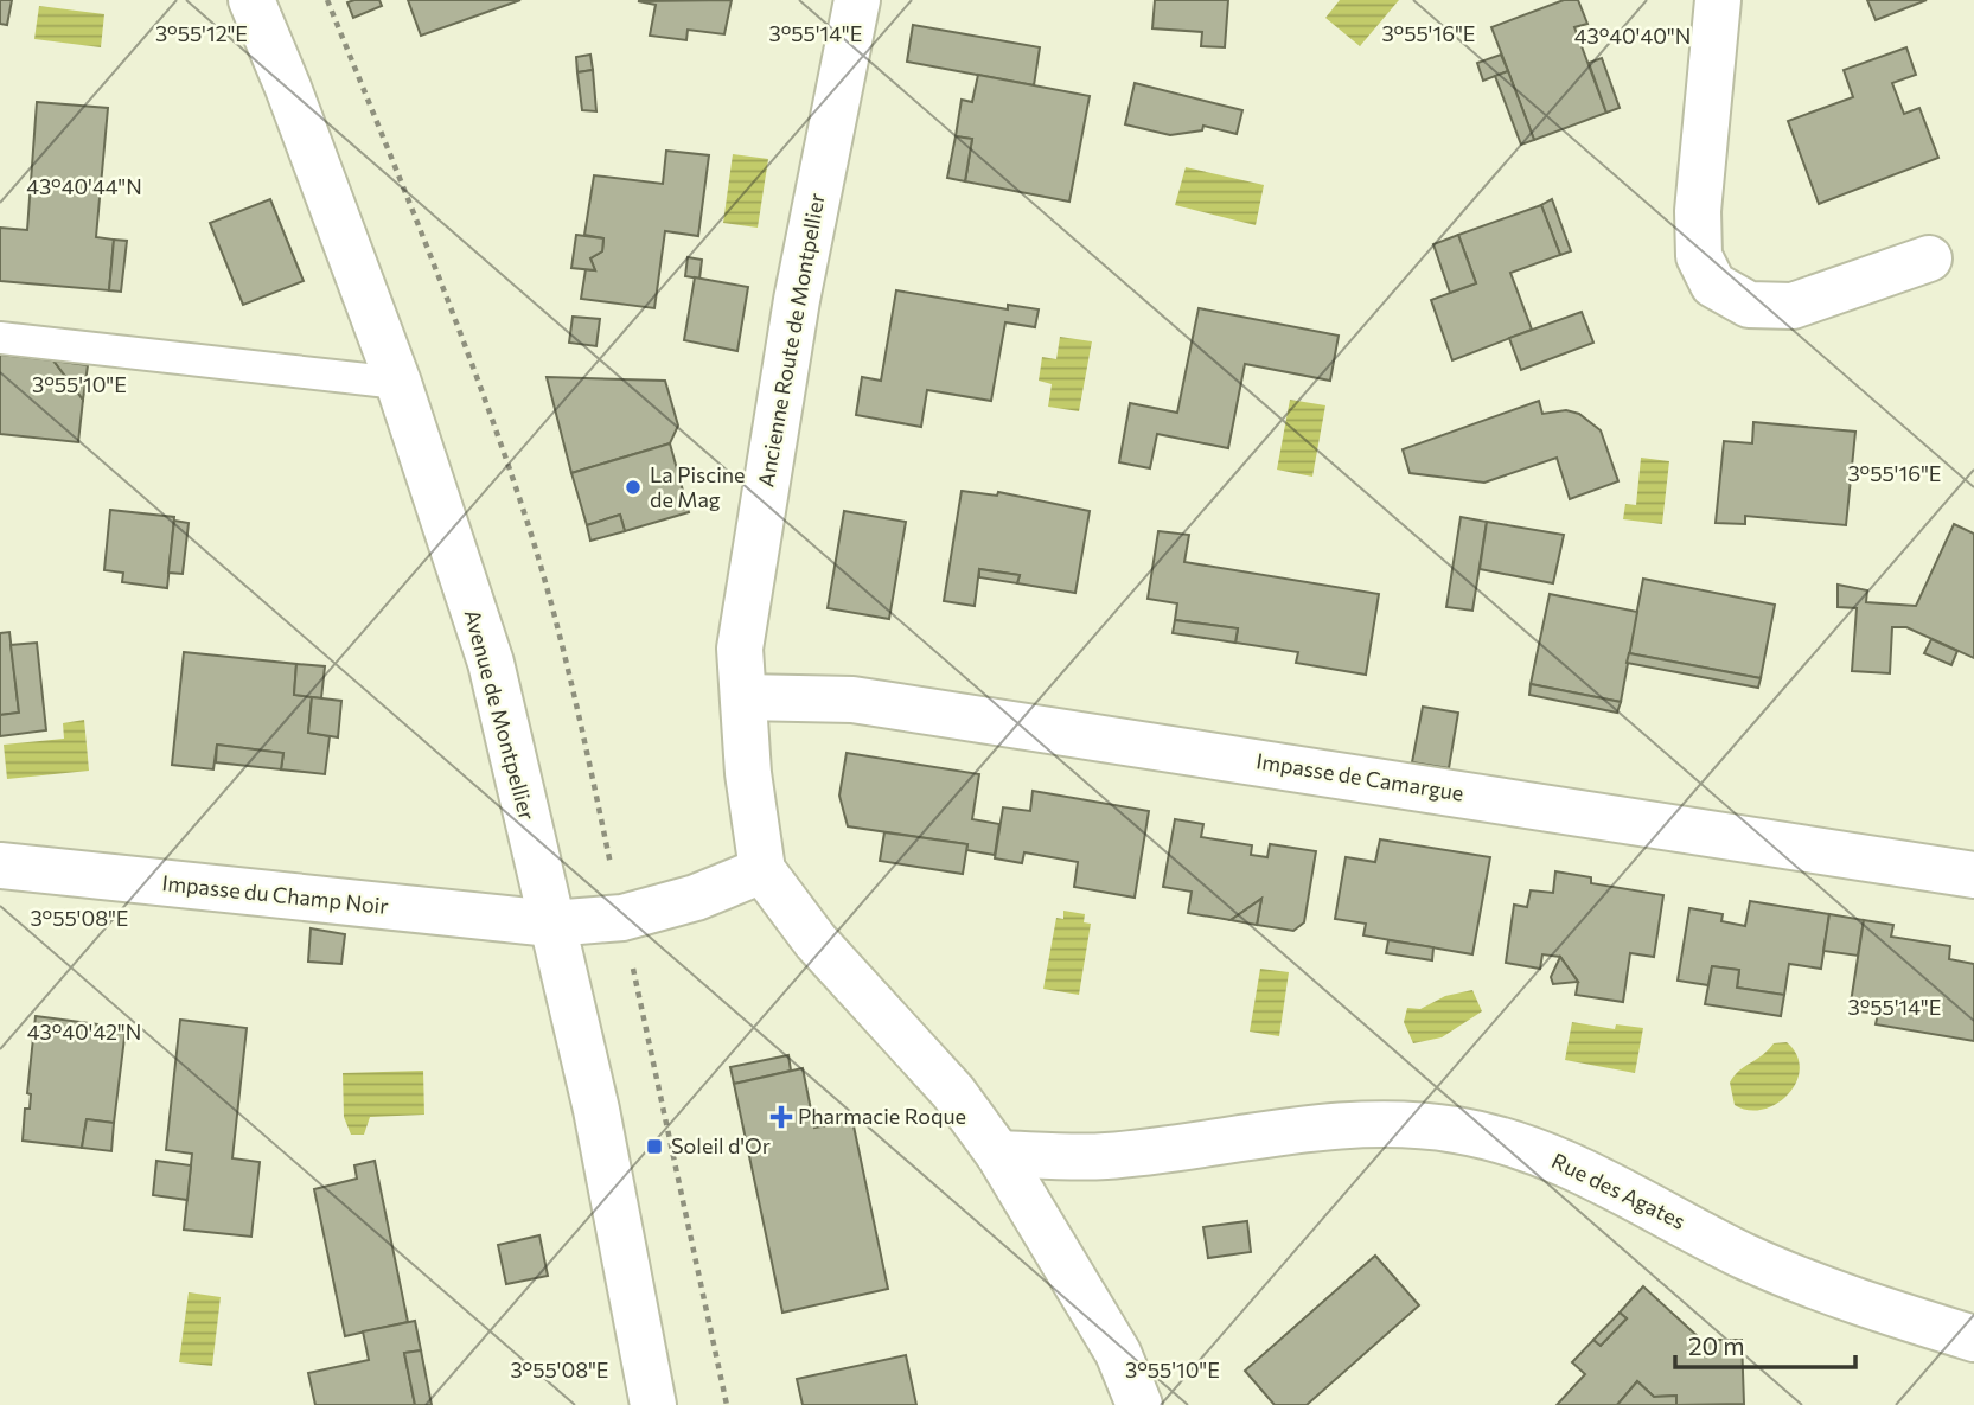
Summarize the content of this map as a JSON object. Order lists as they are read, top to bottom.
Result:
{
  "streets": {
    "street": [
      "Ancienne Route de Montpellier",
      "Avenue de Montpellier",
      "Impasse de Camargue",
      "Impasse du Champ Noir",
      "Rue des Agates"
    ]
  },
  "crossings": [
    ["Ancienne Route de Montpellier", "Impasse de Camargue"],
    ["Ancienne Route de Montpellier", "Impasse du Champ Noir"],
    ["Ancienne Route de Montpellier", "Rue des Agates"],
    ["Avenue de Montpellier", "Impasse du Champ Noir"]
  ],
  "places": {
    "other": ["La Piscine de Mag"],
    "health": ["Pharmacie Roque"],
    "transit": ["Soleil d'Or"]
  },
  "scale_bar": "20 m",
  "coordinates": [
    "3°55'14\"E",
    "3°55'12\"E",
    "3°55'16\"E",
    "43°40'40\"N",
    "43°40'44\"N",
    "3°55'10\"E",
    "3°55'08\"E",
    "43°40'42\"N"
  ]
}
